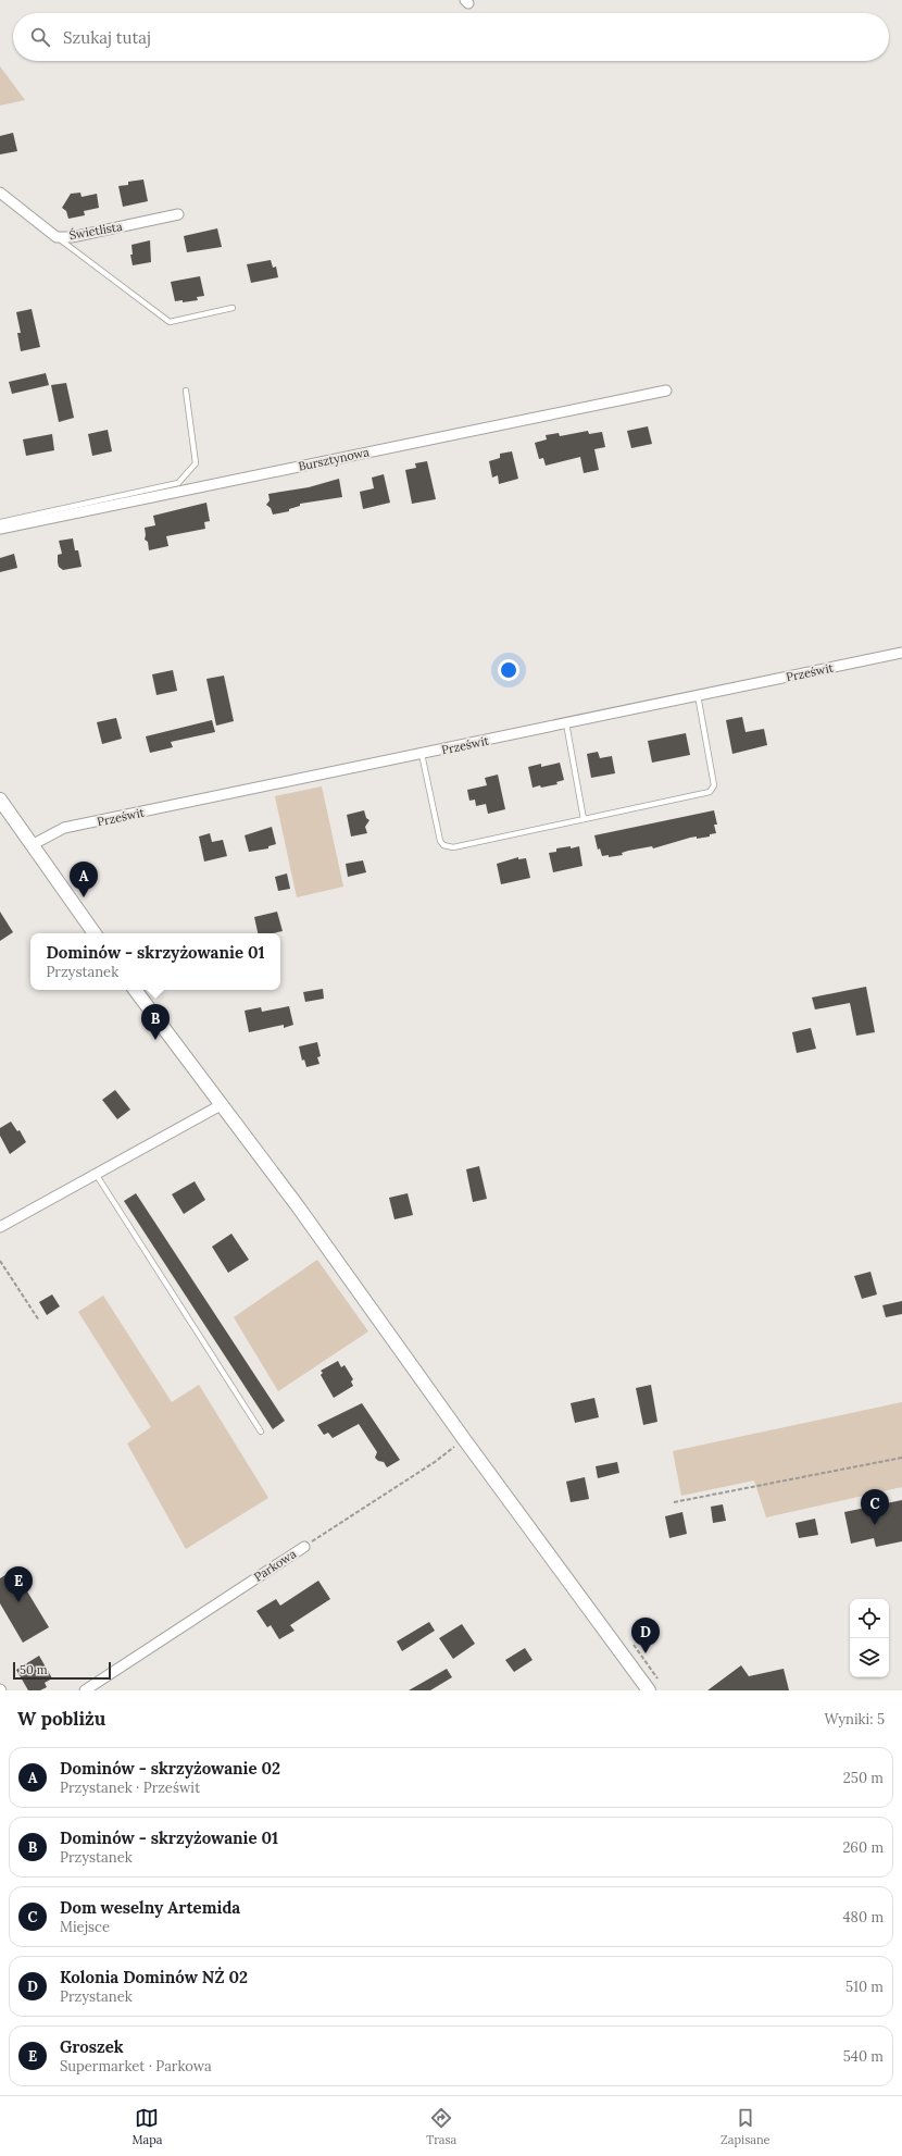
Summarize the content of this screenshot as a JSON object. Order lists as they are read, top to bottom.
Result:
{
  "streets": {
    "street": [
      "Świetlista",
      "Bursztynowa",
      "Prześwit",
      "Parkowa"
    ]
  },
  "scale_bar": "50 m",
  "page": {
    "search": "Szukaj tutaj",
    "pins": [
      "A",
      "B",
      "C",
      "E",
      "D"
    ],
    "popup": ["Dominów - skrzyżowanie 01", "Przystanek"],
    "scale": "50 m",
    "heading": ["W pobliżu", "Wyniki: 5"],
    "list": [
      {
        "mark": "A",
        "name": "Dominów - skrzyżowanie 02",
        "note": "Przystanek · Prześwit",
        "value": "250 m"
      },
      {
        "mark": "B",
        "name": "Dominów - skrzyżowanie 01",
        "note": "Przystanek",
        "value": "260 m"
      },
      {
        "mark": "C",
        "name": "Dom weselny Artemida",
        "note": "Miejsce",
        "value": "480 m"
      },
      {
        "mark": "D",
        "name": "Kolonia Dominów NŻ 02",
        "note": "Przystanek",
        "value": "510 m"
      },
      {
        "mark": "E",
        "name": "Groszek",
        "note": "Supermarket · Parkowa",
        "value": "540 m"
      }
    ],
    "nav": ["Mapa", "Trasa", "Zapisane"]
  }
}
